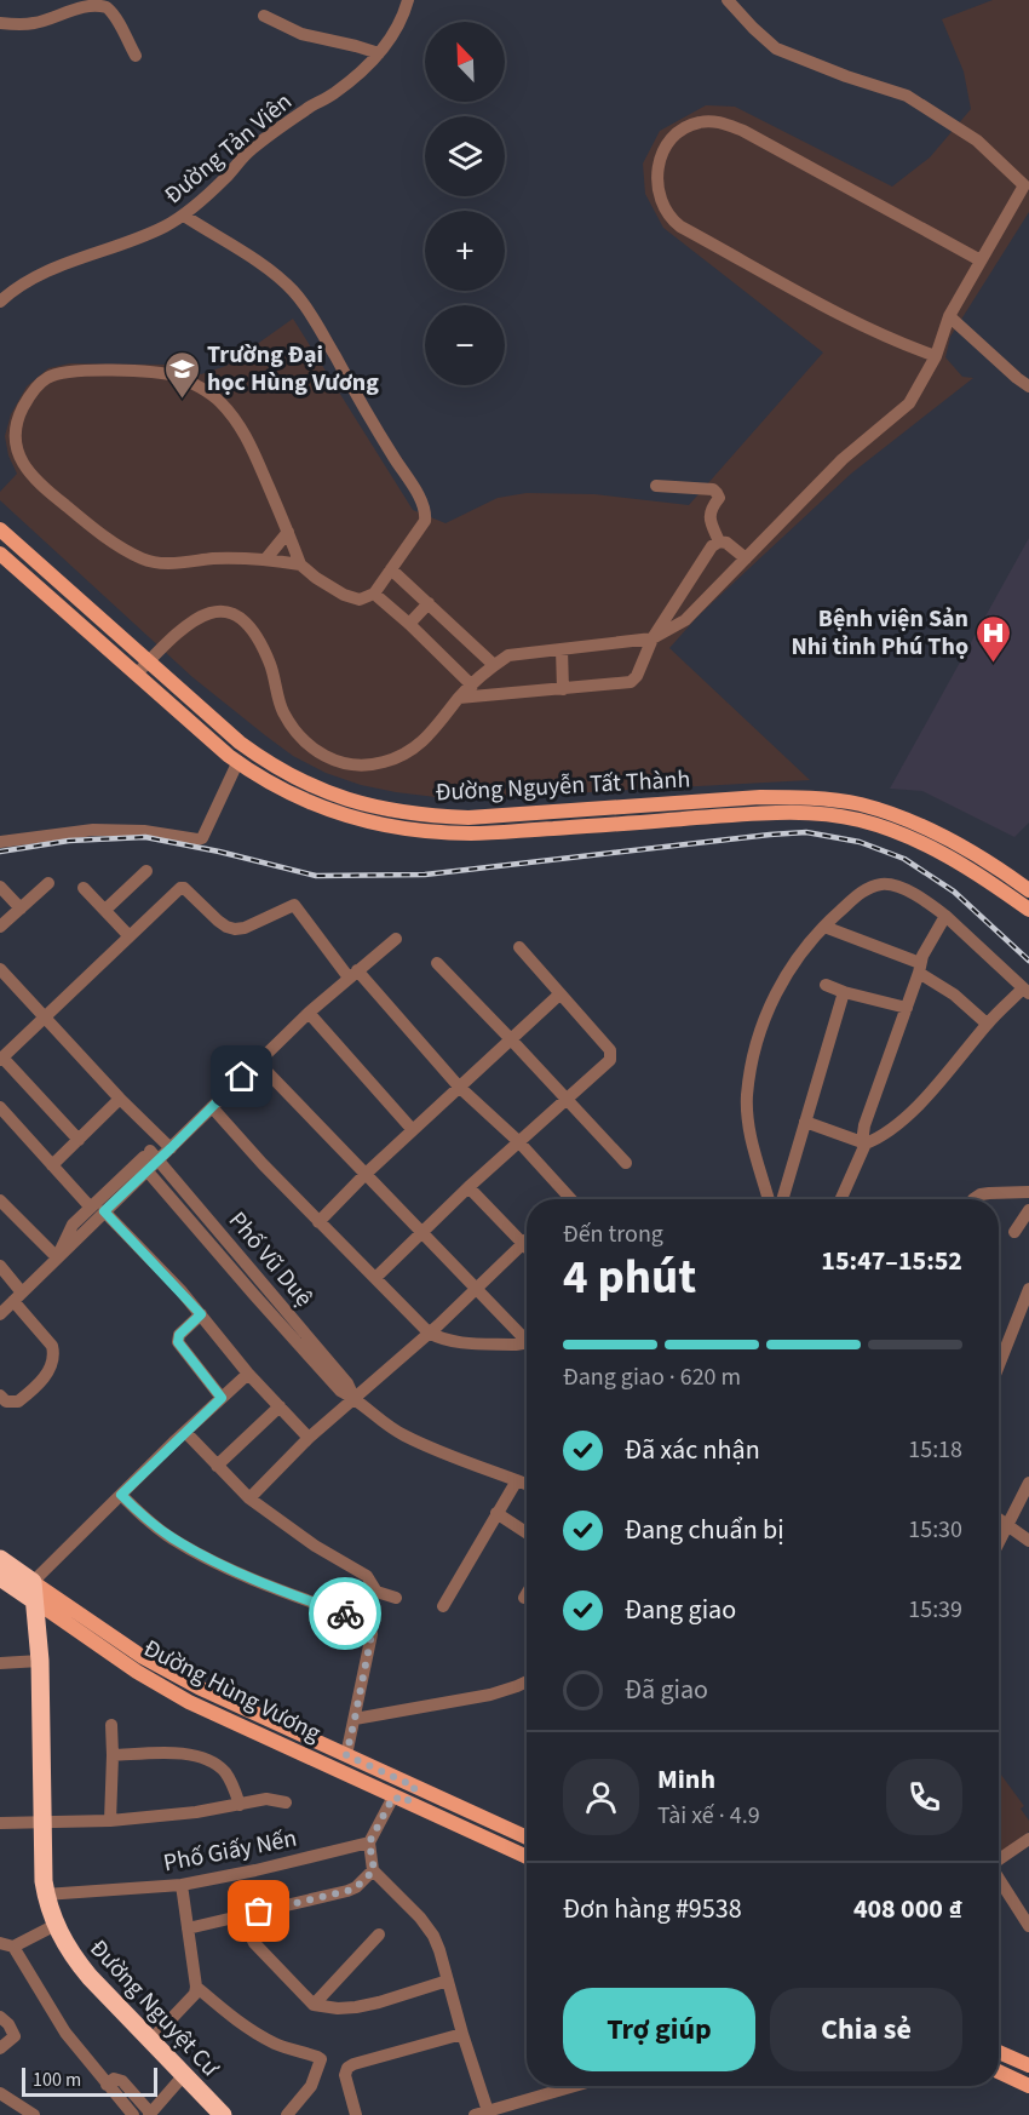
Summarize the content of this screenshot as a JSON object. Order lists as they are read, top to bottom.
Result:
{
  "streets": {
    "highway": ["Đường Hùng Vương", "Đường Nguyệt Cư"],
    "main road": ["Đường Nguyễn Tất Thành"],
    "street": ["Đường Tản Viên", "Phố Vũ Duệ", "Phố Giấy Nến"]
  },
  "crossings": [
    ["Đường Hùng Vương", "Đường Nguyệt Cư"],
    ["Phố Giấy Nến", "Đường Nguyệt Cư"]
  ],
  "places": {
    "school or university": ["Trường Đại học Hùng Vương"],
    "hospital": ["Bệnh viện Sản Nhi tỉnh Phú Thọ"]
  },
  "scale_bar": "100 m",
  "north": "top left",
  "page": {
    "map_buttons": ["+", "−"],
    "heading": ["4 phút", "Đến trong", "15:47–15:52"],
    "panel": [
      "Minh",
      "Tài xế · 4.9",
      "Đơn hàng #9538",
      "408 000 ₫"
    ],
    "bar": "Đang giao · 620 m",
    "list": [
      ["Đã xác nhận", "15:18"],
      ["Đang chuẩn bị", "15:30"],
      ["Đang giao", "15:39"],
      "Đã giao"
    ],
    "buttons": ["Trợ giúp", "Chia sẻ"],
    "scale": "100 m"
  }
}
